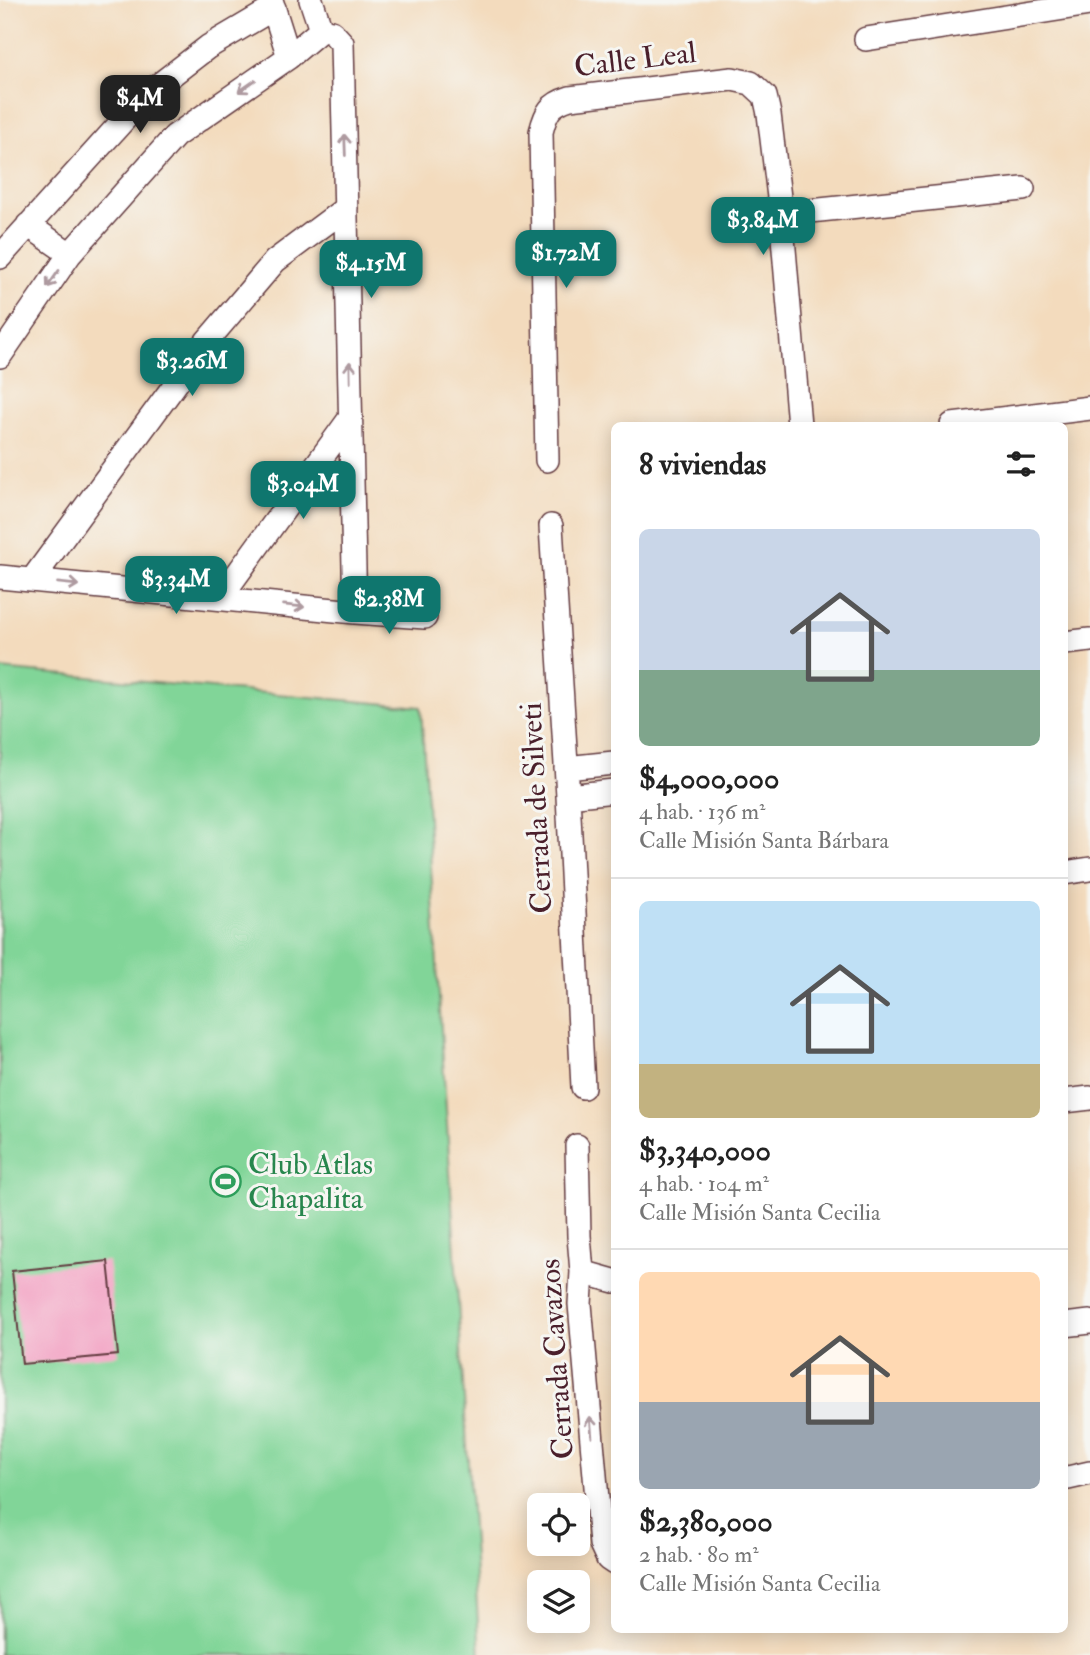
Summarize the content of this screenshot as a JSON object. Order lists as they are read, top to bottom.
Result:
{
  "streets": {
    "street": ["Calle Leal", "Cerrada de Silveti", "Cerrada Cavazos"]
  },
  "one_way": ["Cerrada Cavazos"],
  "places": {
    "sports": ["Club Atlas Chapalita"]
  },
  "page": {
    "price": [
      "$4M",
      "$3.84M",
      "$1.72M",
      "$4.15M",
      "$3.26M",
      "$3.04M",
      "$3.34M",
      "$2.38M"
    ],
    "heading": "8 viviendas",
    "list": [
      {
        "name": "$4,000,000",
        "note": "4 hab. · 136 m² · Calle Misión Santa Bárbara"
      },
      {
        "name": "$3,340,000",
        "note": "4 hab. · 104 m² · Calle Misión Santa Cecilia"
      },
      {
        "name": "$2,380,000",
        "note": "2 hab. · 80 m² · Calle Misión Santa Cecilia"
      }
    ]
  }
}
